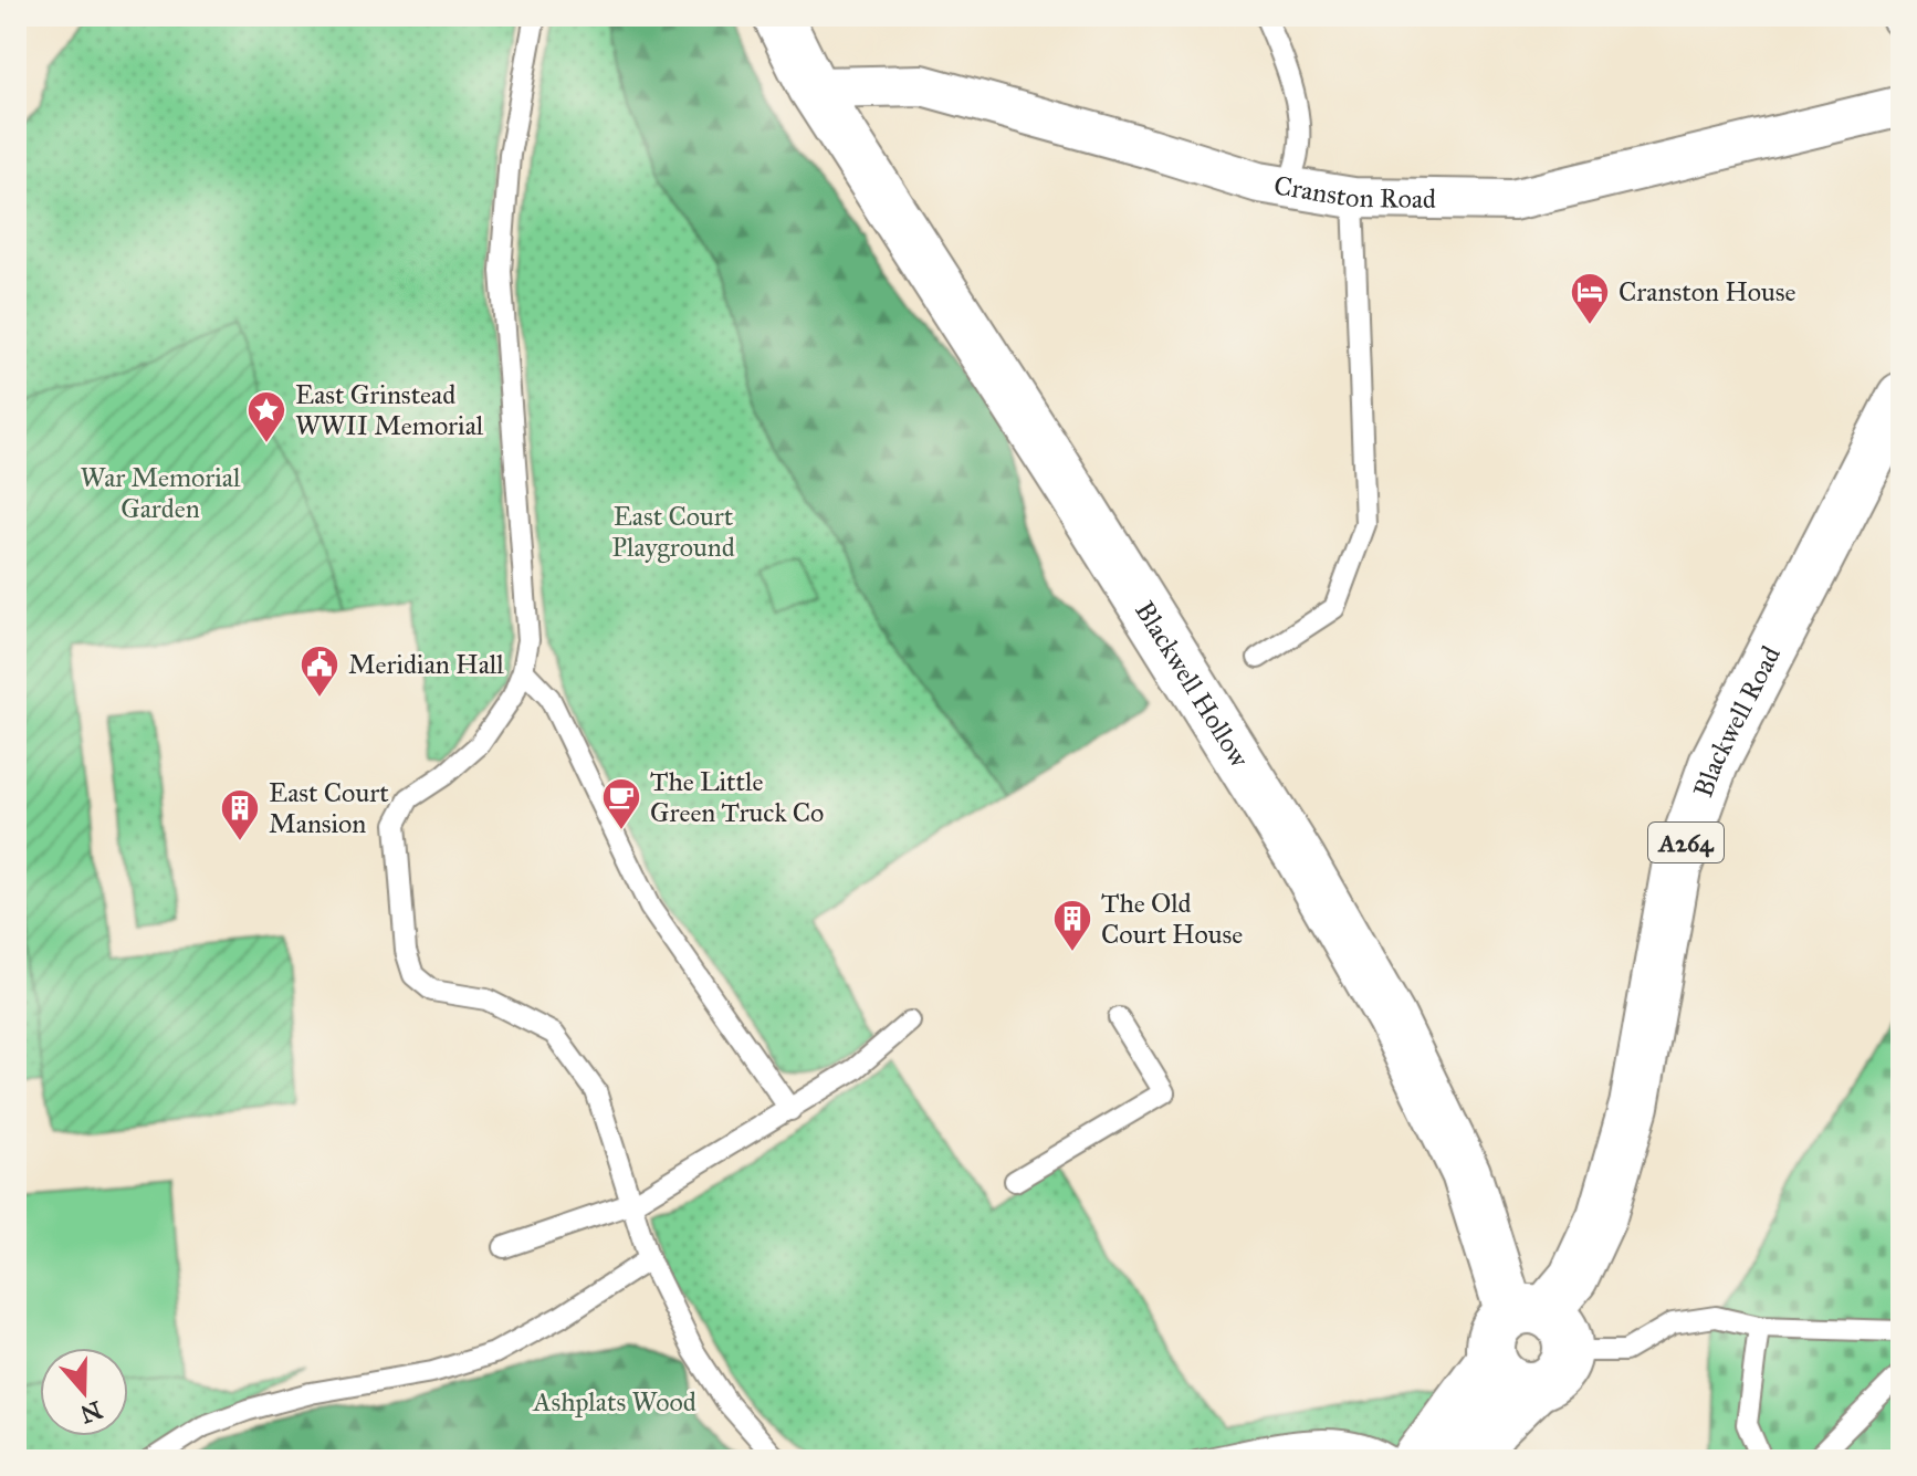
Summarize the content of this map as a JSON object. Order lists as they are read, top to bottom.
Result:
{
  "streets": {
    "main road": ["Blackwell Hollow", "Blackwell Road", "A264"],
    "street": ["Cranston Road"]
  },
  "crossings": [
    ["Cranston Road", "Blackwell Hollow"],
    ["Blackwell Hollow", "Blackwell Road"]
  ],
  "parks": ["War Memorial Garden", "East Court Playground", "Ashplats Wood"],
  "places": {
    "hotel": ["Cranston House"],
    "place": ["East Grinstead WWII Memorial"],
    "public building": ["Meridian Hall"],
    "cafe": ["The Little Green Truck Co"],
    "building": ["East Court Mansion", "The Old Court House"]
  },
  "north": "bottom"
}
